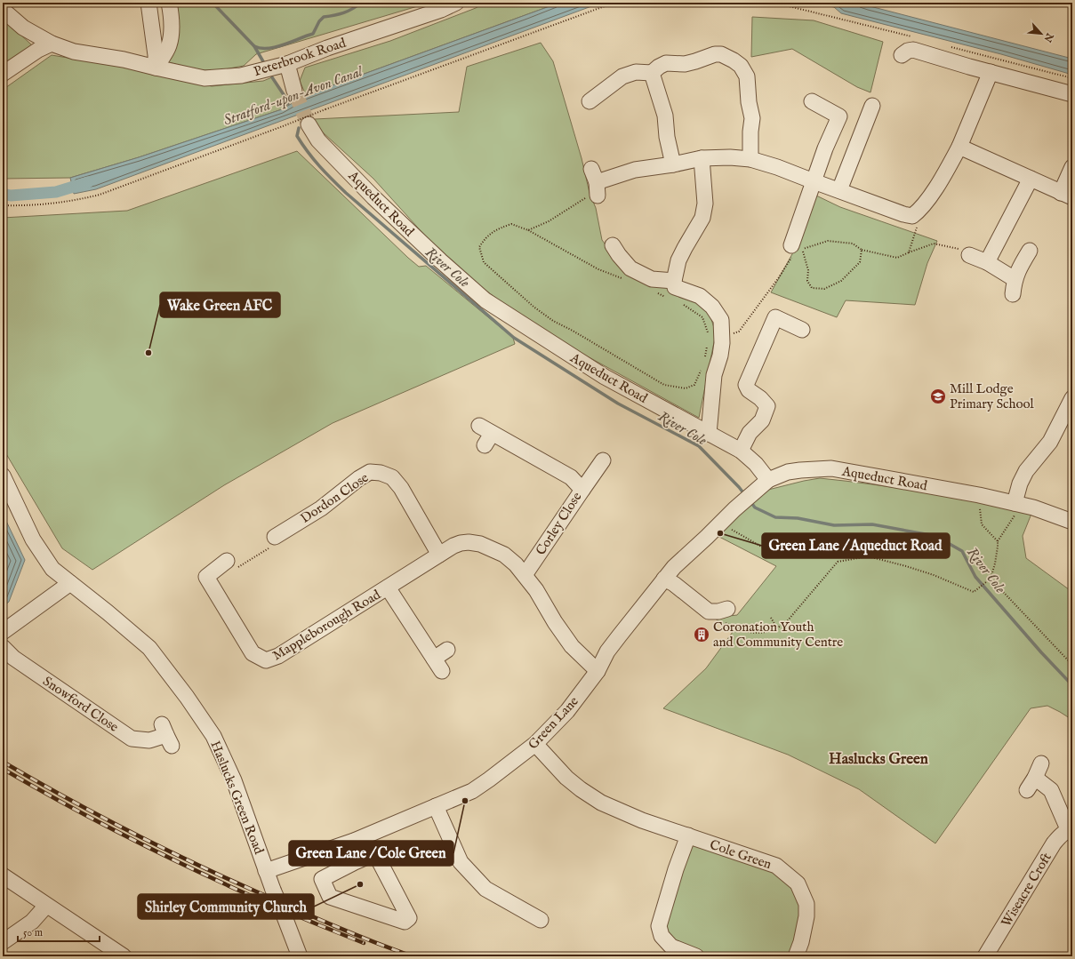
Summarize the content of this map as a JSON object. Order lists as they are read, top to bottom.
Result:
{
  "streets": {
    "street": [
      "Peterbrook Road",
      "Aqueduct Road",
      "Dordon Close",
      "Corley Close",
      "Mappleborough Road",
      "Snowford Close",
      "Green Lane",
      "Haslucks Green Road",
      "Cole Green",
      "Wiseacre Croft"
    ]
  },
  "crossings": [
    ["Aqueduct Road", "Green Lane"],
    ["Dordon Close", "Mappleborough Road"],
    ["Corley Close", "Mappleborough Road"],
    ["Mappleborough Road", "Green Lane"],
    ["Green Lane", "Haslucks Green Road"],
    ["Green Lane", "Cole Green"]
  ],
  "districts": ["Haslucks Green"],
  "water": ["Stratford-upon-Avon Canal", "River Cole"],
  "places": {
    "other": [
      "Wake Green AFC",
      "Green Lane / Aqueduct Road",
      "Green Lane / Cole Green",
      "Shirley Community Church"
    ],
    "school or university": ["Mill Lodge Primary School"],
    "building": ["Coronation Youth and Community Centre"]
  },
  "scale_bar": "50 m",
  "north": "bottom right"
}
